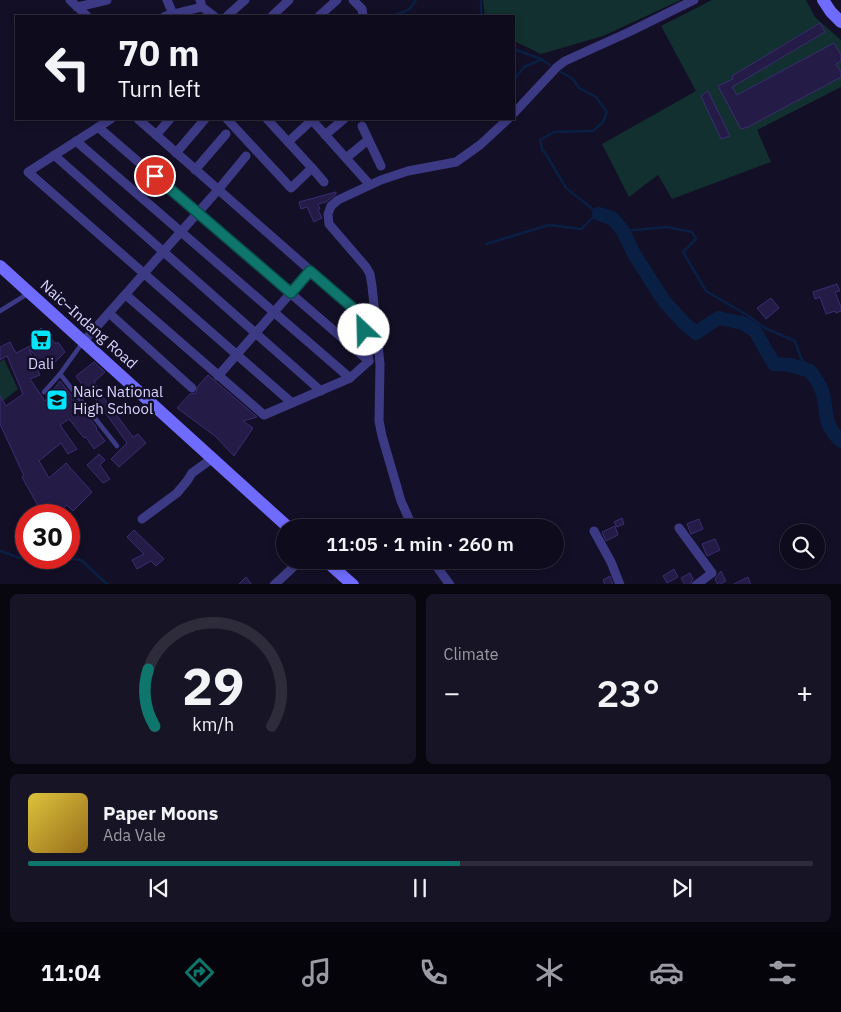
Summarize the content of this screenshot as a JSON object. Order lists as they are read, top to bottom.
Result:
{
  "streets": {
    "main road": ["Naic–Indang Road"]
  },
  "places": {
    "supermarket": ["Dali"],
    "school or university": ["Naic National High School"]
  },
  "page": {
    "turn": ["70 m", "Turn left"],
    "limit": "30",
    "trip": "11:05 · 1 min · 260 m",
    "tile": "Climate",
    "heat": ["−", "23°", "+"],
    "song": ["Paper Moons", "Ada Vale"],
    "tabs": "11:04",
    "gauge": ["29", "km/h"]
  }
}
